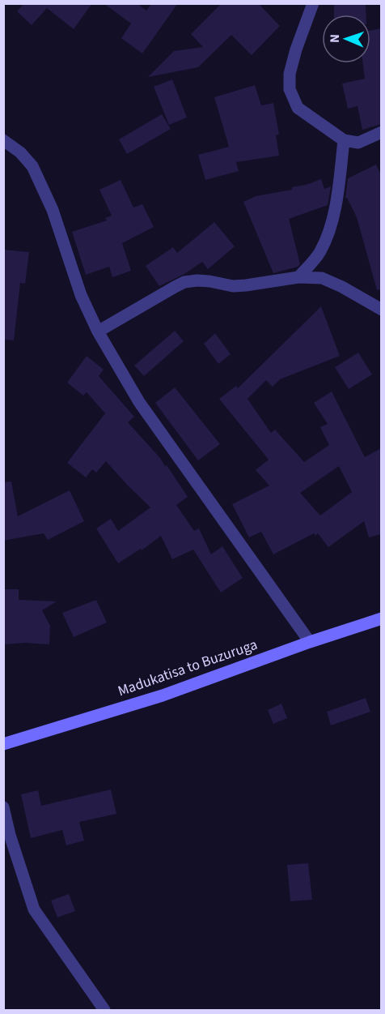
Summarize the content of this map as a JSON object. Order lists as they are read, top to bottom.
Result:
{
  "streets": {
    "main road": ["Madukatisa to Buzuruga"]
  },
  "north": "left"
}
